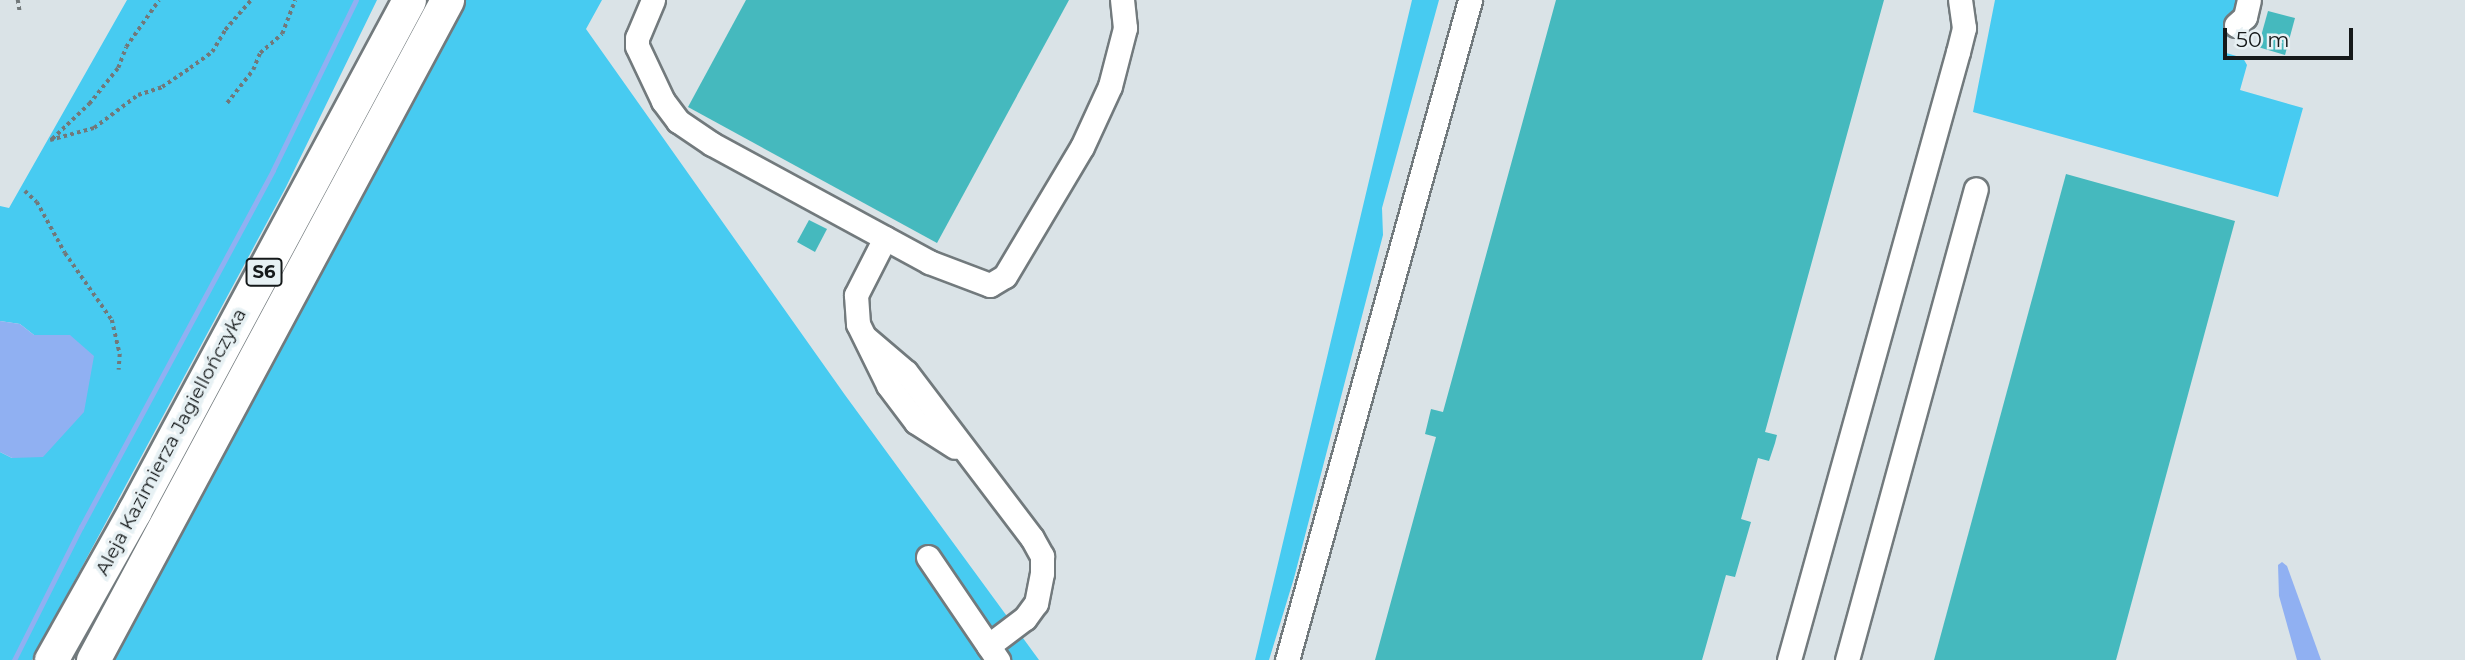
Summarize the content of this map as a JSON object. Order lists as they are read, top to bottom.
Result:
{
  "streets": {
    "highway": ["S6", "Aleja Kazimierza Jagiellończyka"]
  },
  "scale_bar": "50 m"
}
